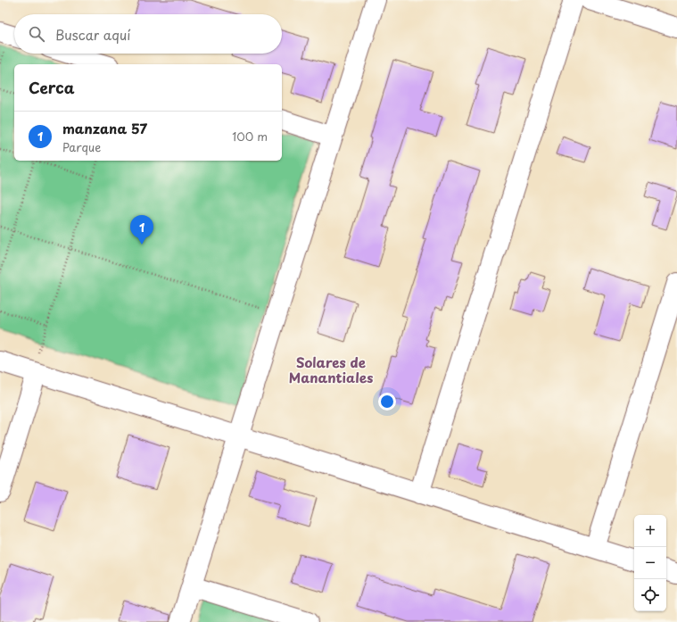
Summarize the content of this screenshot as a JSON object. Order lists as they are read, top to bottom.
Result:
{
  "districts": ["Solares de Manantiales"],
  "page": {
    "search": "Buscar aquí",
    "heading": "Cerca",
    "list": [
      {
        "mark": "1",
        "name": "manzana 57",
        "note": "Parque",
        "value": "100 m"
      }
    ],
    "pins": "1",
    "map_buttons": ["+", "−"]
  }
}
